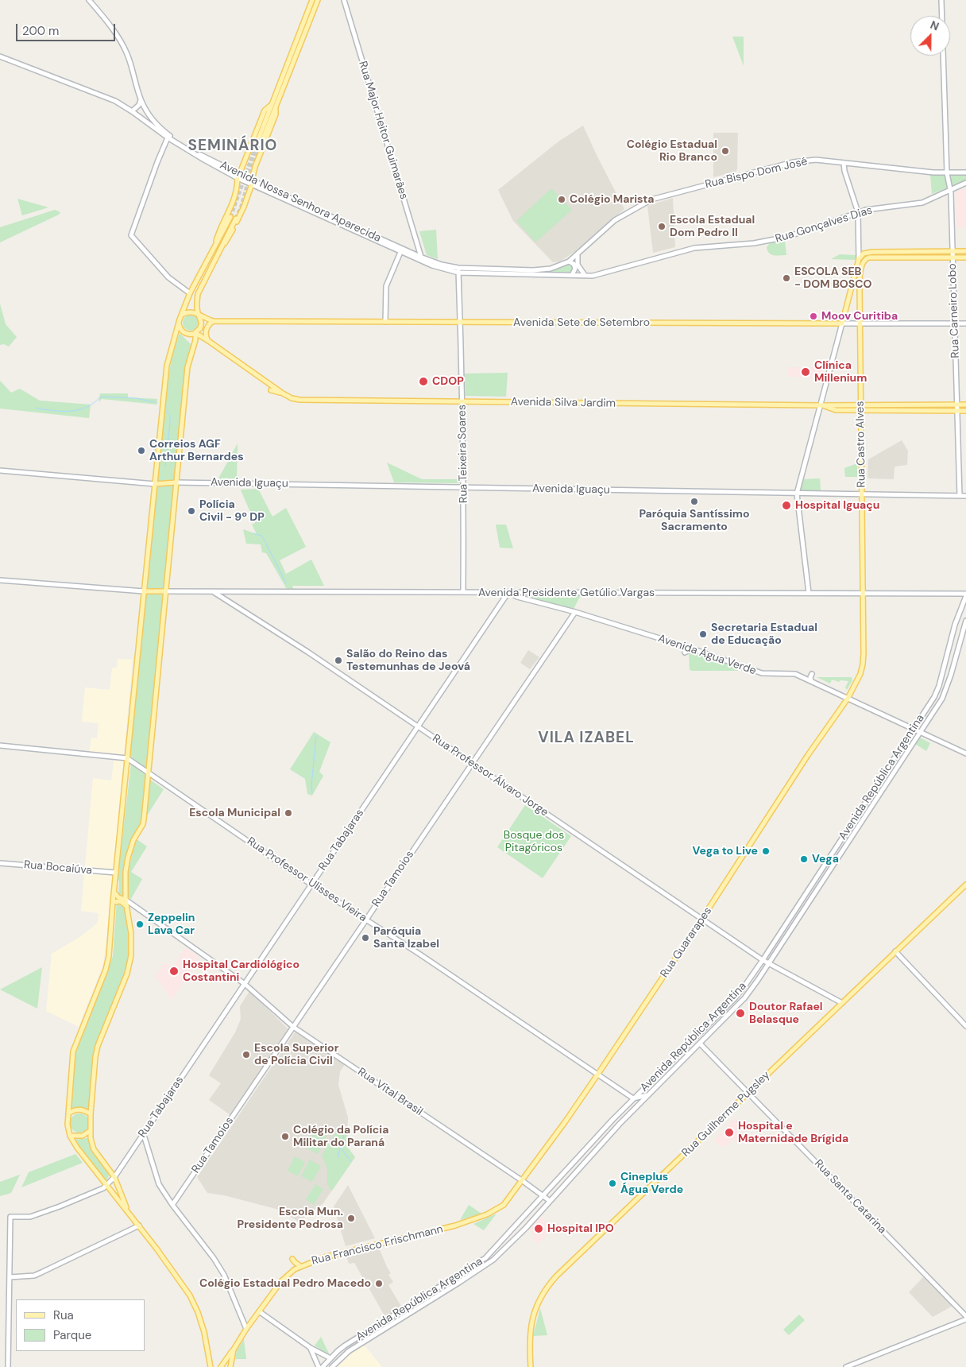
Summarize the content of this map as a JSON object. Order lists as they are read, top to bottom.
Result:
{
  "streets": {
    "main road": [
      "Avenida Sete de Setembro",
      "Avenida Silva Jardim",
      "Rua Castro Alves",
      "Rua Guararapes",
      "Rua Guilherme Pugsley",
      "Rua Francisco Frischmann"
    ],
    "street": [
      "Rua Major Heitor Guimarães",
      "Rua Bispo Dom José",
      "Avenida Nossa Senhora Aparecida",
      "Rua Gonçalves Dias",
      "Rua Carneiro Lobo",
      "Rua Teixeira Soares",
      "Avenida Iguaçu",
      "Avenida Presidente Getúlio Vargas",
      "Avenida Água Verde",
      "Rua Professor Álvaro Jorge",
      "Avenida República Argentina",
      "Rua Tabajaras",
      "Rua Bocaiúva",
      "Rua Tamoios",
      "Rua Professor Ulisses Vieira",
      "Rua Vital Brasil",
      "Rua Santa Catarina"
    ]
  },
  "crossings": [
    ["Rua Major Heitor Guimarães", "Avenida Nossa Senhora Aparecida"],
    ["Rua Bispo Dom José", "Avenida Nossa Senhora Aparecida"],
    ["Rua Bispo Dom José", "Rua Carneiro Lobo"],
    ["Avenida Nossa Senhora Aparecida", "Rua Gonçalves Dias"],
    ["Avenida Nossa Senhora Aparecida", "Rua Teixeira Soares"],
    ["Rua Gonçalves Dias", "Rua Carneiro Lobo"],
    ["Rua Carneiro Lobo", "Avenida Sete de Setembro"],
    ["Rua Carneiro Lobo", "Avenida Silva Jardim"],
    ["Rua Carneiro Lobo", "Avenida Iguaçu"],
    ["Avenida Sete de Setembro", "Rua Castro Alves"],
    ["Avenida Sete de Setembro", "Rua Teixeira Soares"],
    ["Avenida Silva Jardim", "Rua Castro Alves"],
    ["Avenida Silva Jardim", "Rua Teixeira Soares"],
    ["Rua Castro Alves", "Avenida Iguaçu"],
    ["Rua Castro Alves", "Avenida Presidente Getúlio Vargas"],
    ["Rua Castro Alves", "Rua Guararapes"],
    ["Rua Teixeira Soares", "Avenida Iguaçu"],
    ["Rua Teixeira Soares", "Avenida Presidente Getúlio Vargas"],
    ["Avenida Presidente Getúlio Vargas", "Avenida Água Verde"],
    ["Avenida Presidente Getúlio Vargas", "Rua Professor Álvaro Jorge"],
    ["Avenida Presidente Getúlio Vargas", "Avenida República Argentina"],
    ["Avenida Presidente Getúlio Vargas", "Rua Tabajaras"],
    ["Avenida Água Verde", "Avenida República Argentina"],
    ["Avenida Água Verde", "Rua Tabajaras"],
    ["Avenida Água Verde", "Rua Tamoios"],
    ["Avenida Água Verde", "Rua Guararapes"],
    ["Rua Professor Álvaro Jorge", "Avenida República Argentina"],
    ["Rua Professor Álvaro Jorge", "Rua Tabajaras"],
    ["Rua Professor Álvaro Jorge", "Rua Tamoios"],
    ["Rua Professor Álvaro Jorge", "Rua Guararapes"],
    ["Rua Professor Álvaro Jorge", "Rua Guilherme Pugsley"],
    ["Avenida República Argentina", "Rua Professor Ulisses Vieira"],
    ["Avenida República Argentina", "Rua Vital Brasil"],
    ["Avenida República Argentina", "Rua Santa Catarina"],
    ["Rua Tabajaras", "Rua Professor Ulisses Vieira"],
    ["Rua Tabajaras", "Rua Vital Brasil"],
    ["Rua Tamoios", "Rua Professor Ulisses Vieira"],
    ["Rua Tamoios", "Rua Vital Brasil"],
    ["Rua Professor Ulisses Vieira", "Rua Guararapes"],
    ["Rua Guararapes", "Rua Vital Brasil"],
    ["Rua Guararapes", "Rua Francisco Frischmann"],
    ["Rua Guilherme Pugsley", "Rua Santa Catarina"]
  ],
  "districts": ["SEMINÁRIO", "VILA IZABEL"],
  "parks": ["Bosque dos Pitagóricos"],
  "places": [
    "Colégio Estadual Rio Branco",
    "Colégio Marista",
    "Escola Estadual Dom Pedro II",
    "ESCOLA SEB - DOM BOSCO",
    "Moov Curitiba",
    "Clínica Millenium",
    "CDOP",
    "Correios AGF Arthur Bernardes",
    "Paróquia Santíssimo Sacramento",
    "Hospital Iguaçu",
    "Polícia Civil - 9º DP",
    "Secretaria Estadual de Educação",
    "Salão do Reino das Testemunhas de Jeová",
    "Escola Municipal",
    "Vega to Live",
    "Vega",
    "Zeppelin Lava Car",
    "Paróquia Santa Izabel",
    "Hospital Cardiológico Costantini",
    "Doutor Rafael Belasque",
    "Escola Superior de Polícia Civil",
    "Hospital e Maternidade Brígida",
    "Colégio da Polícia Militar do Paraná",
    "Cineplus Água Verde",
    "Escola Mun. Presidente Pedrosa",
    "Hospital IPO",
    "Colégio Estadual Pedro Macedo"
  ],
  "legend": ["Rua", "Parque"],
  "scale_bar": "200 m",
  "north": "top right"
}
